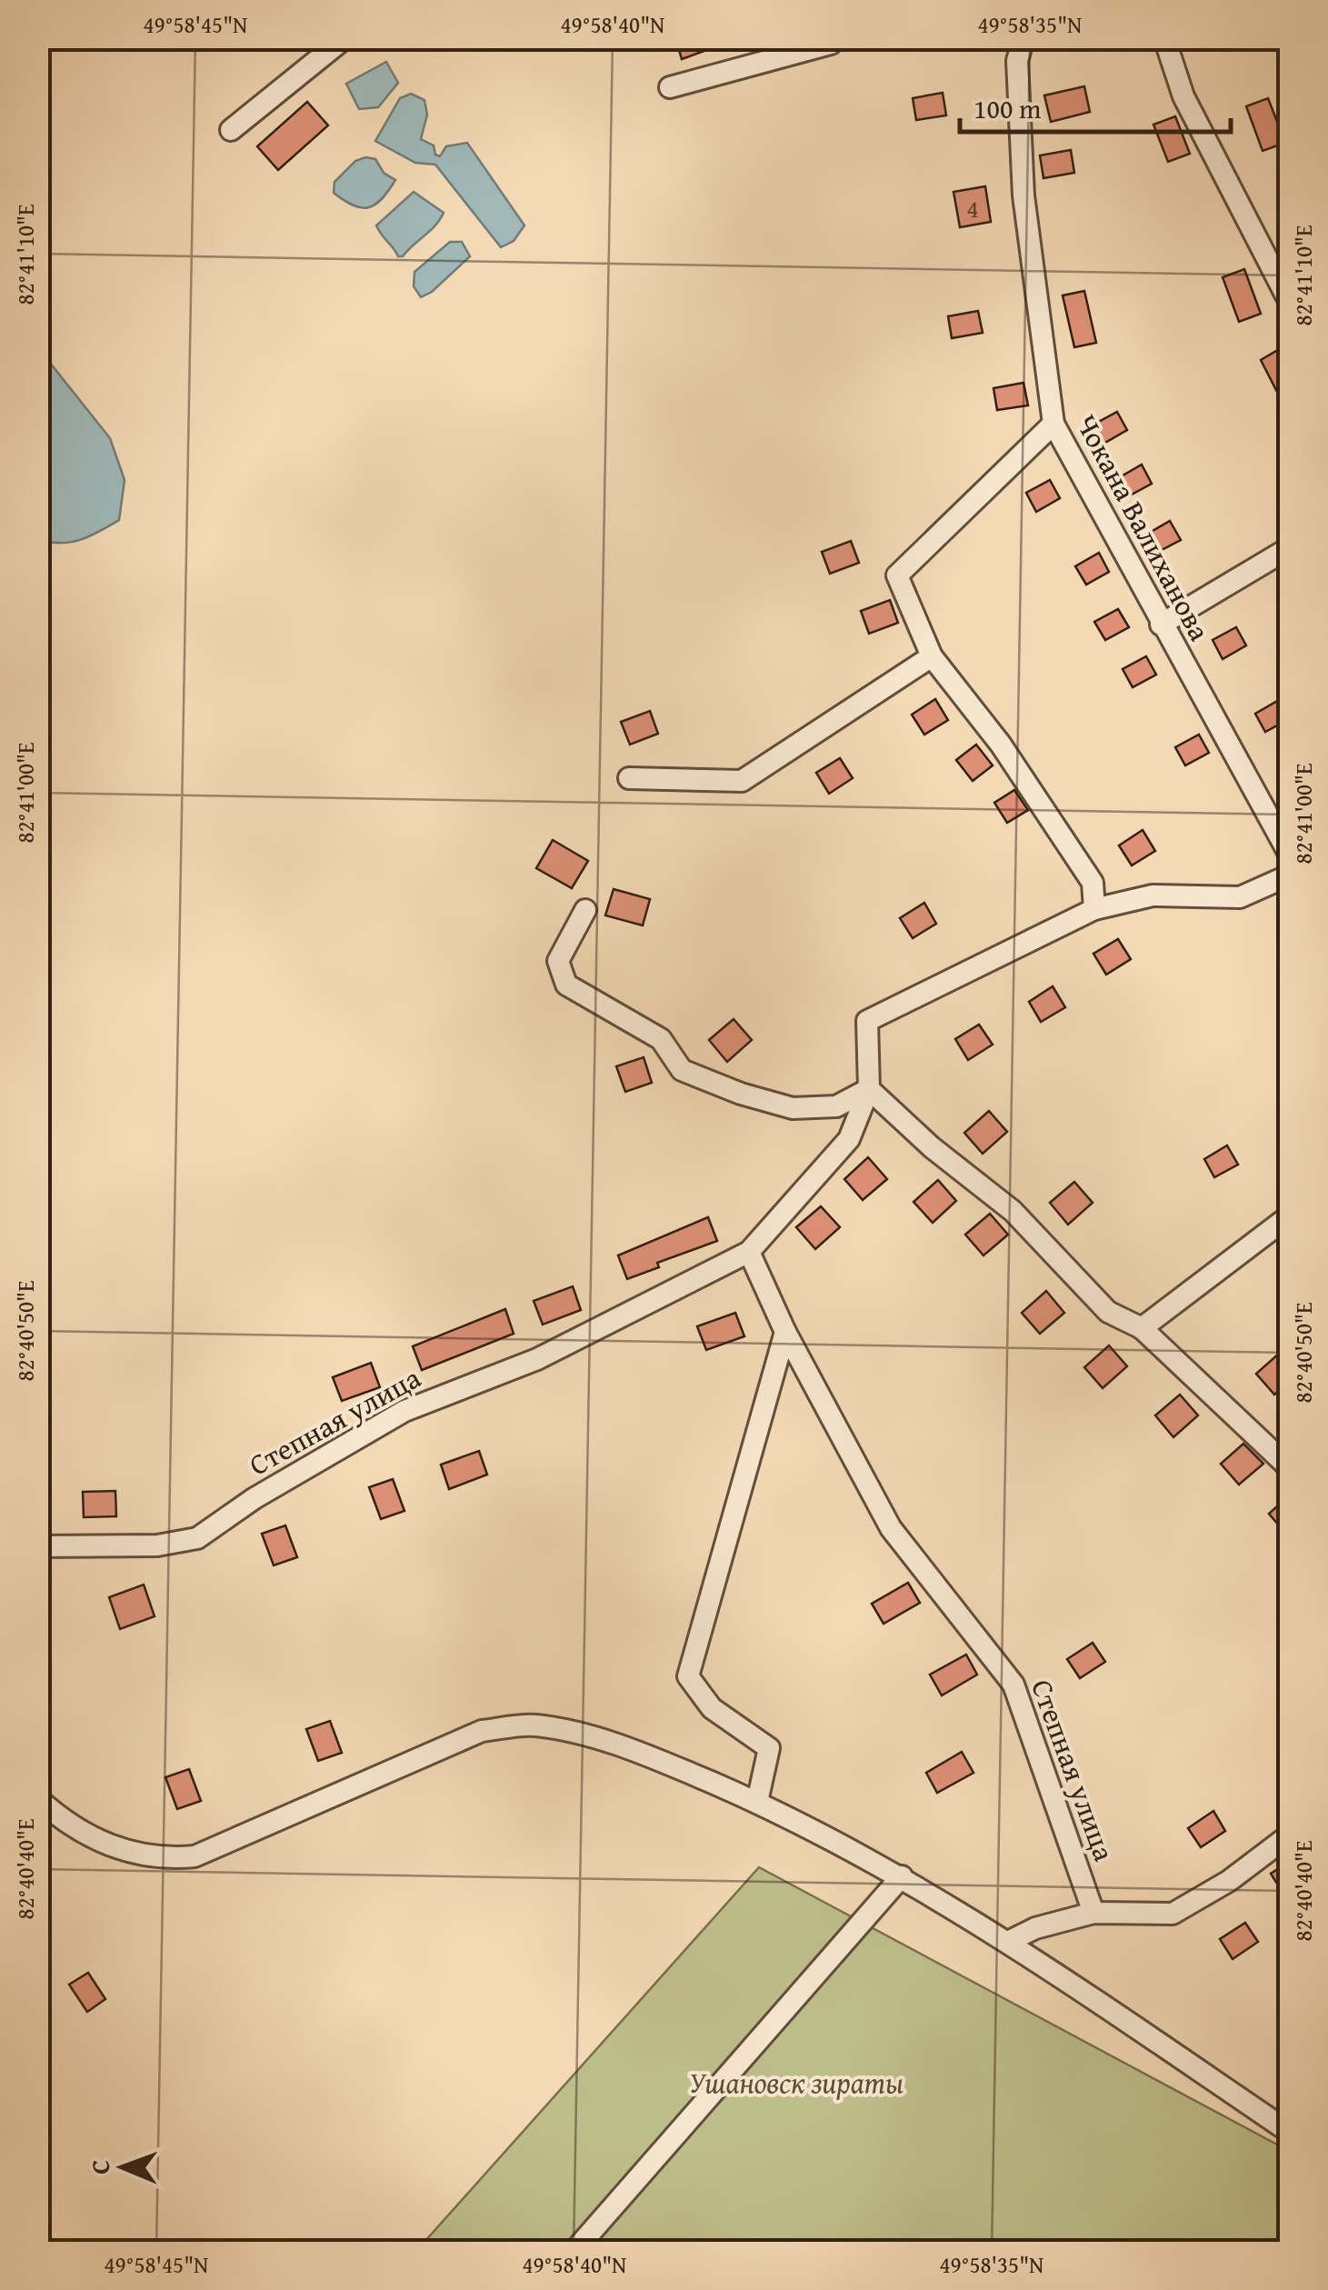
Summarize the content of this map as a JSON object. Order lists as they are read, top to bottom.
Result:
{
  "streets": {
    "street": ["Чокана Валиханова", "Степная улица"]
  },
  "parks": ["Ушановск зираты"],
  "house_numbers": ["4"],
  "scale_bar": "100 m",
  "north": "left",
  "coordinates": [
    "49°58'45\"N",
    "49°58'40\"N",
    "49°58'35\"N",
    "82°41'10\"E",
    "82°41'00\"E",
    "82°40'50\"E",
    "82°40'40\"E"
  ]
}
